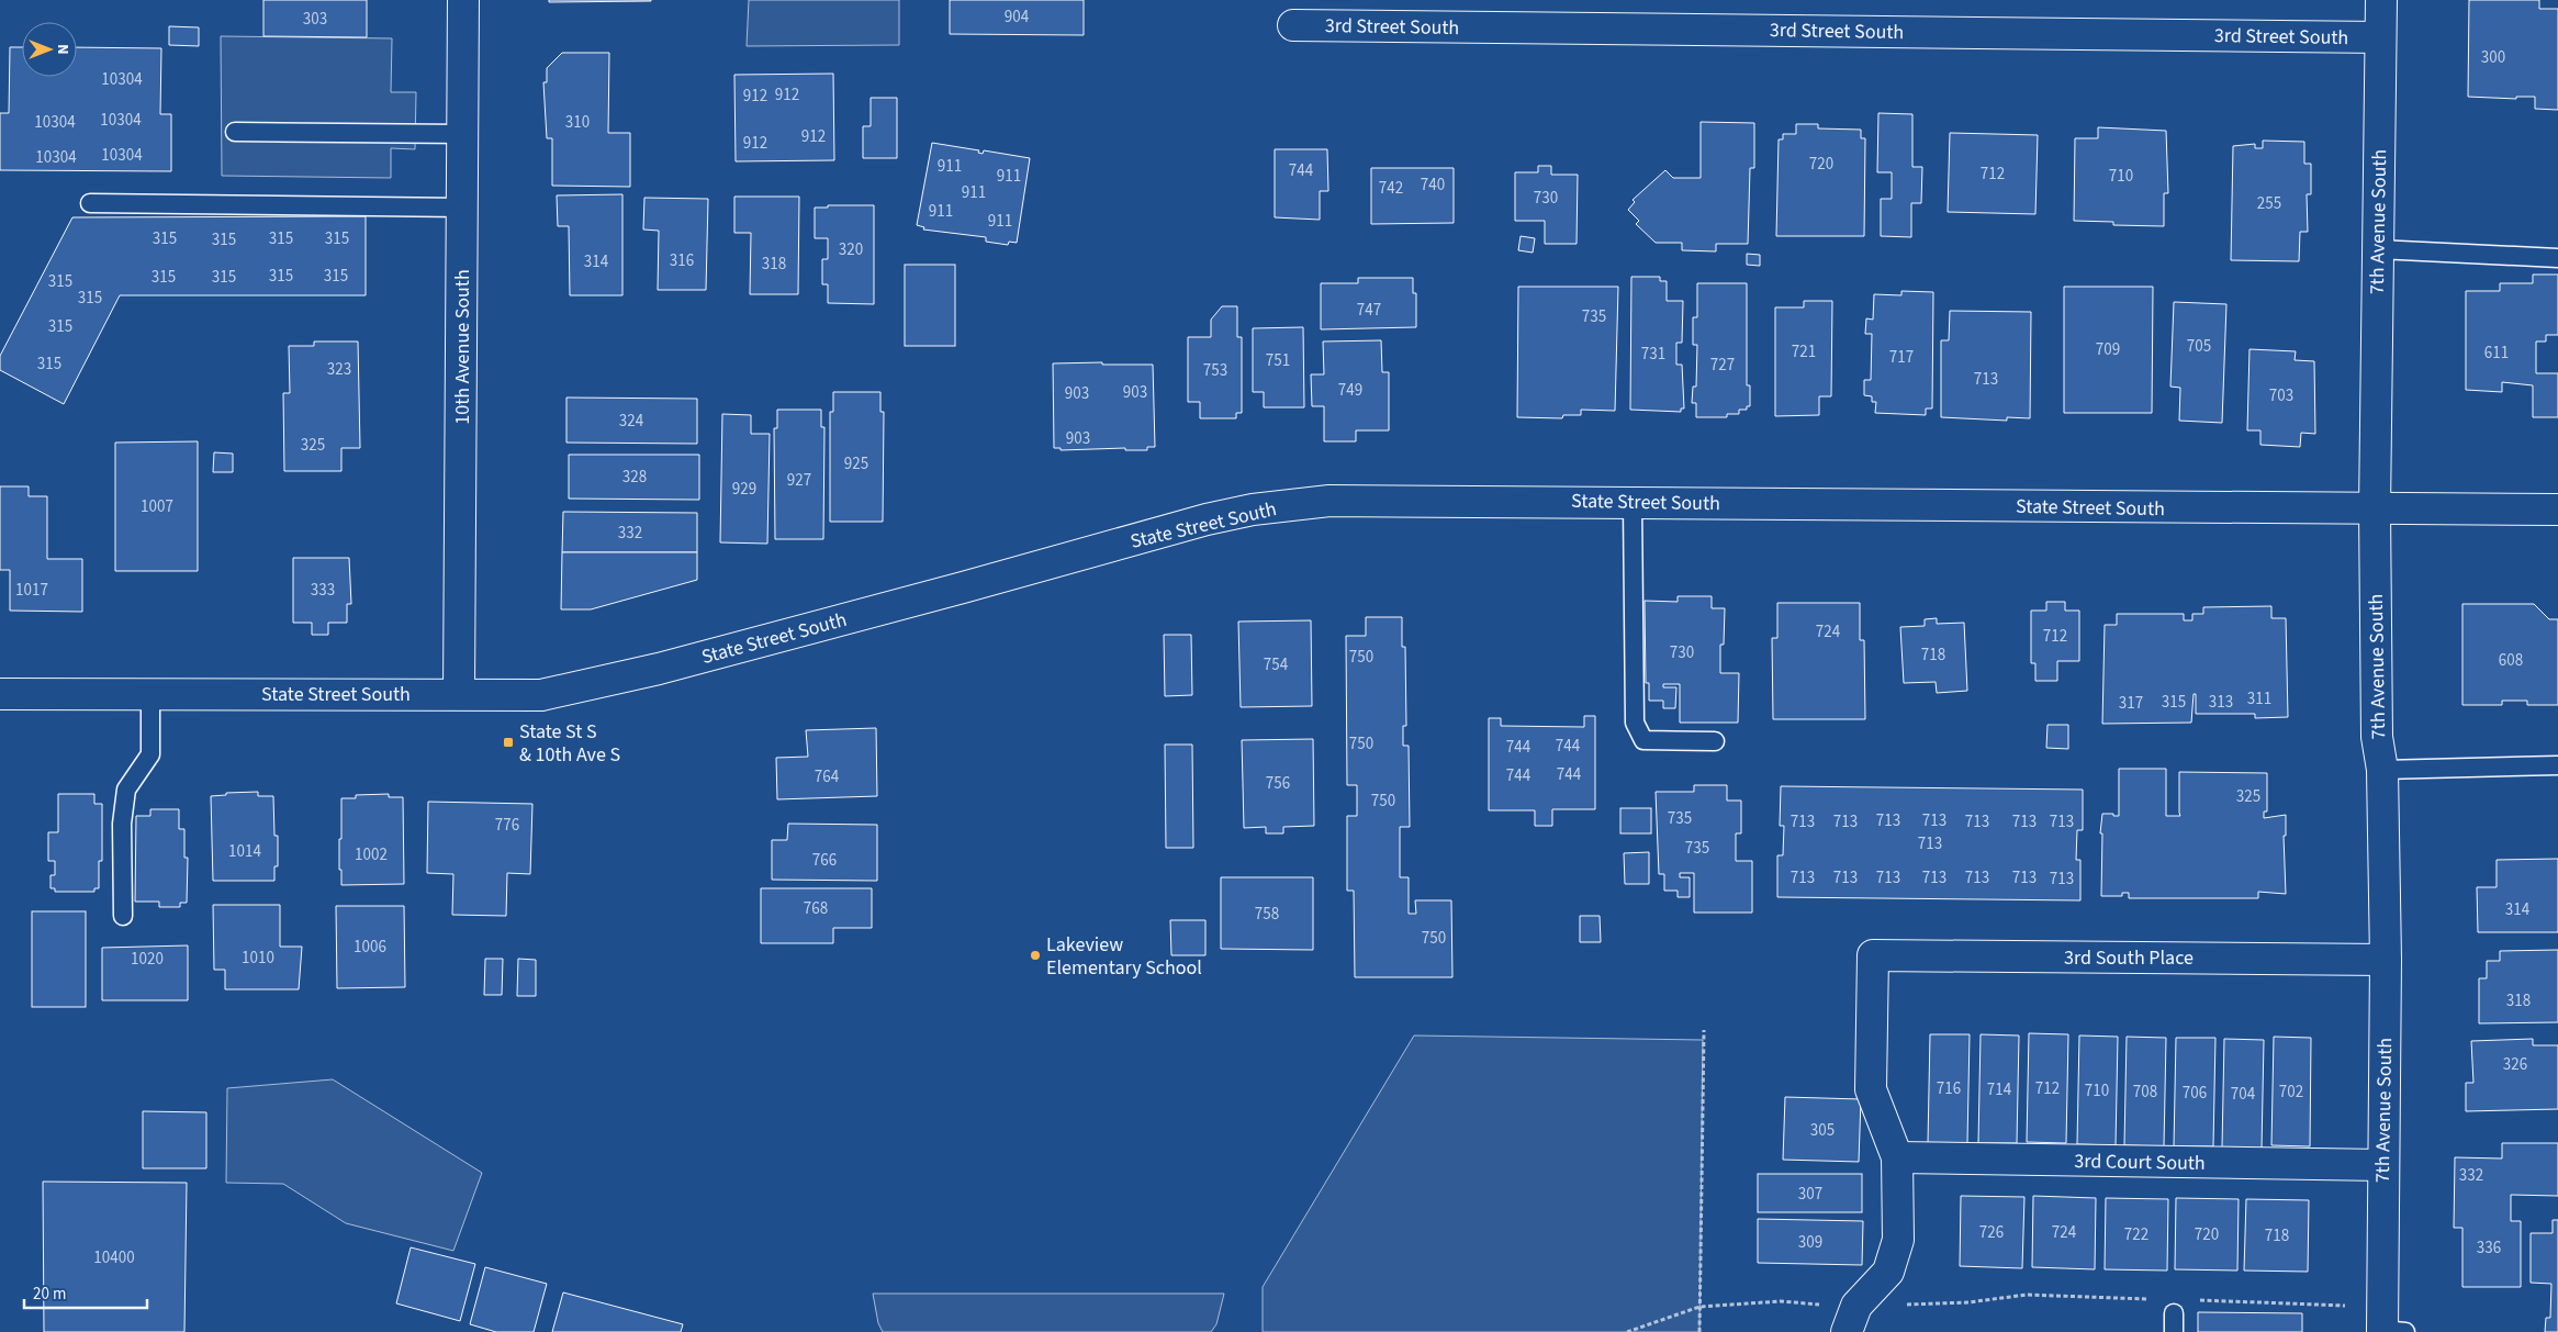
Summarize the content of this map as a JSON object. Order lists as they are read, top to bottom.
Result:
{
  "streets": {
    "street": [
      "3rd Street South",
      "7th Avenue South",
      "10th Avenue South",
      "State Street South",
      "3rd South Place",
      "3rd Court South"
    ]
  },
  "crossings": [
    ["3rd Street South", "7th Avenue South"],
    ["7th Avenue South", "State Street South"],
    ["7th Avenue South", "3rd South Place"],
    ["7th Avenue South", "3rd Court South"],
    ["10th Avenue South", "State Street South"],
    ["3rd South Place", "3rd Court South"]
  ],
  "places": {
    "transit": ["State St S & 10th Ave S"],
    "other": ["Lakeview Elementary School"]
  },
  "house_numbers": [
    "904",
    "303",
    "300",
    "10304",
    "912",
    "912",
    "10304",
    "10304",
    "310",
    "912",
    "912",
    "10304",
    "10304",
    "720",
    "911",
    "744",
    "712",
    "911",
    "710",
    "740",
    "742",
    "911",
    "730",
    "255",
    "911",
    "911",
    "315",
    "315",
    "315",
    "315",
    "320",
    "316",
    "314",
    "318",
    "315",
    "315",
    "315",
    "315",
    "315",
    "315",
    "747",
    "735",
    "315",
    "705",
    "709",
    "721",
    "611",
    "731",
    "717",
    "751",
    "315",
    "727",
    "323",
    "753",
    "713",
    "749",
    "903",
    "903",
    "703",
    "324",
    "903",
    "325",
    "925",
    "328",
    "927",
    "929",
    "1007",
    "332",
    "1017",
    "333",
    "724",
    "712",
    "730",
    "718",
    "750",
    "608",
    "754",
    "311",
    "315",
    "313",
    "317",
    "750",
    "744",
    "744",
    "744",
    "744",
    "764",
    "756",
    "325",
    "750",
    "735",
    "713",
    "713",
    "713",
    "713",
    "713",
    "713",
    "713",
    "776",
    "713",
    "735",
    "1014",
    "1002",
    "766",
    "713",
    "713",
    "713",
    "713",
    "713",
    "713",
    "713",
    "768",
    "314",
    "758",
    "750",
    "1006",
    "1010",
    "1020",
    "318",
    "326",
    "716",
    "712",
    "714",
    "710",
    "708",
    "702",
    "706",
    "704",
    "305",
    "332",
    "307",
    "726",
    "724",
    "722",
    "720",
    "718",
    "309",
    "336",
    "10400"
  ],
  "scale_bar": "20 m",
  "north": "right"
}
